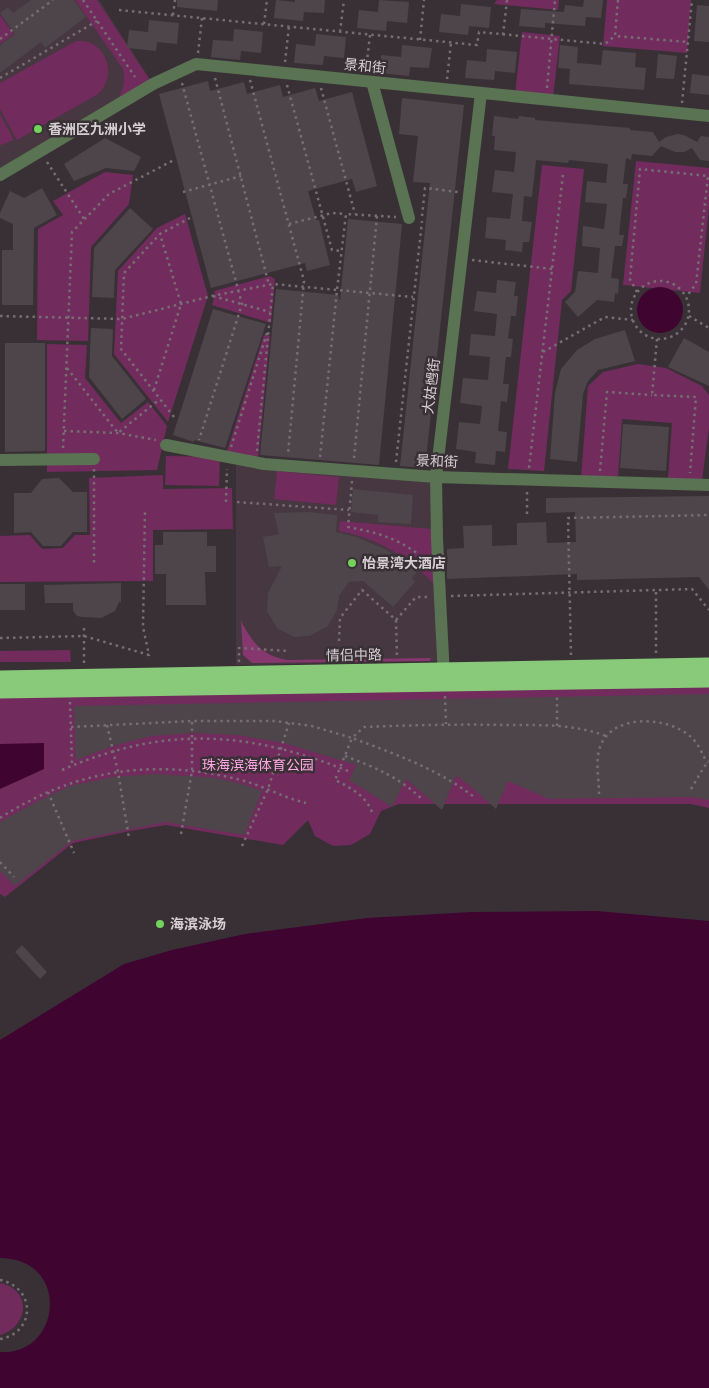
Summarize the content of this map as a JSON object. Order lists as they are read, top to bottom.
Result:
{
  "streets": {
    "highway": ["情侣中路"],
    "street": ["景和街", "大姑乸街"]
  },
  "crossings": [
    ["景和街", "大姑乸街"],
    ["大姑乸街", "情侣中路"]
  ],
  "parks": ["珠海滨海体育公园"],
  "places": ["香洲区九洲小学", "怡景湾大酒店", "海滨泳场"]
}
